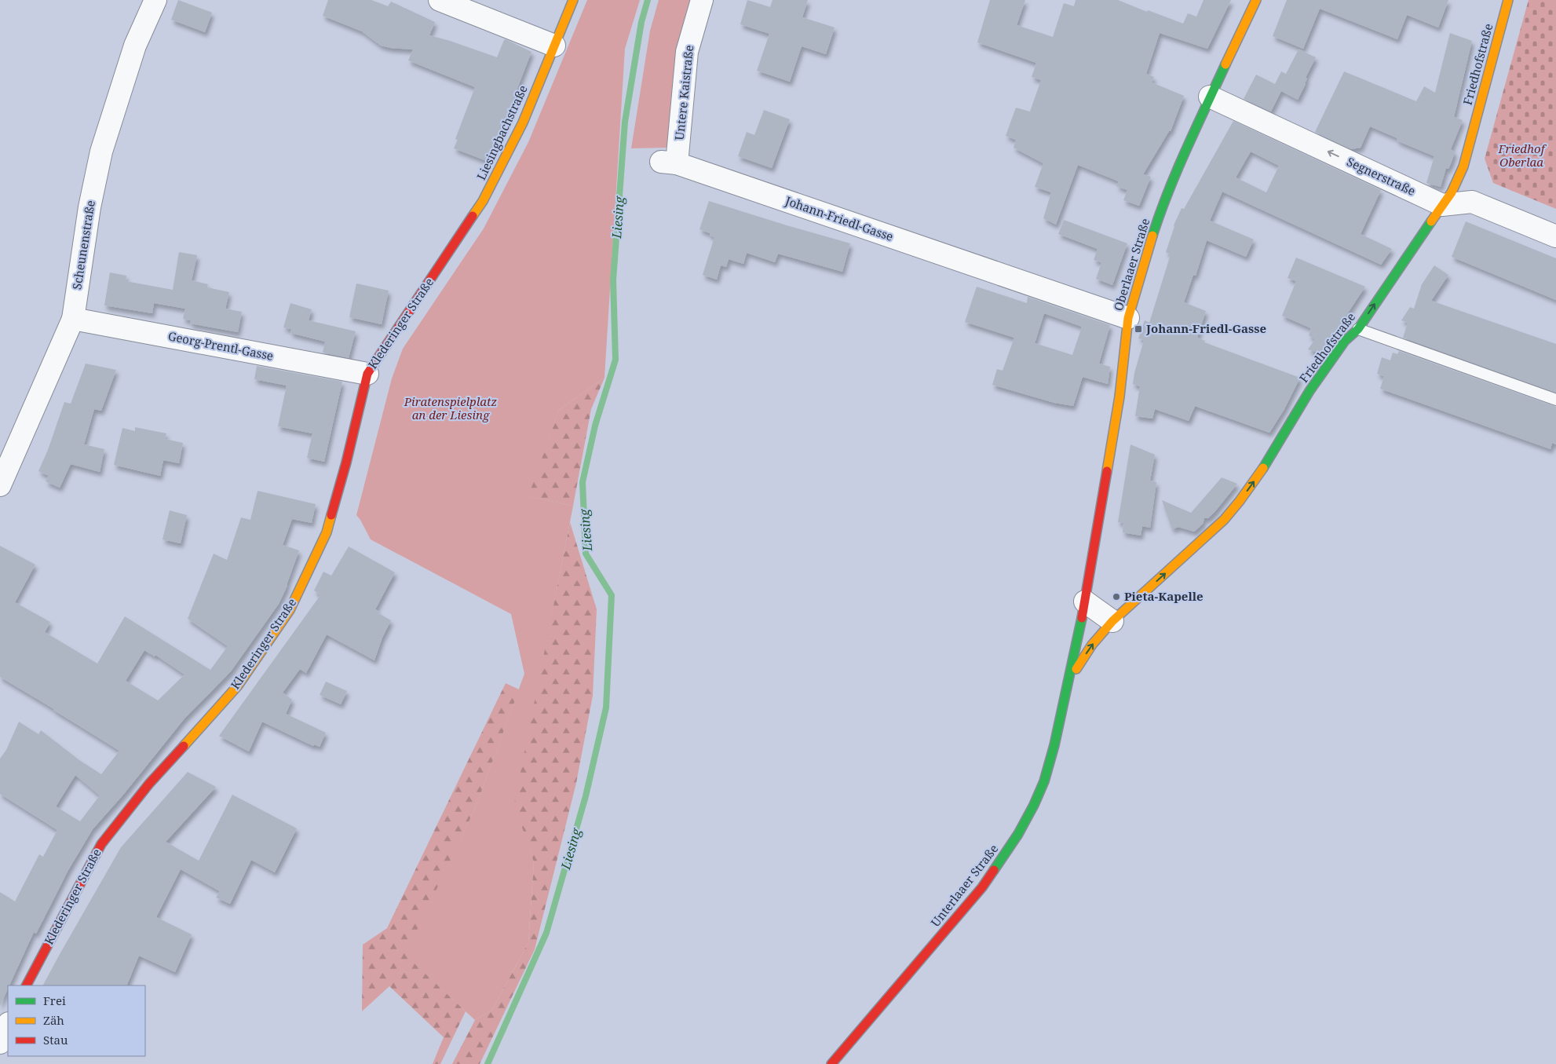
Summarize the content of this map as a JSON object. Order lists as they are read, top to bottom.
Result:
{
  "streets": {
    "street": [
      "Friedhofstraße",
      "Untere Kaistraße",
      "Liesingbachstraße",
      "Segnerstraße",
      "Johann-Friedl-Gasse",
      "Scheunenstraße",
      "Oberlaaer Straße",
      "Klederinger Straße",
      "Georg-Prentl-Gasse",
      "Unterlaaer Straße"
    ]
  },
  "crossings": [
    ["Friedhofstraße", "Segnerstraße"],
    ["Friedhofstraße", "Unterlaaer Straße"],
    ["Untere Kaistraße", "Johann-Friedl-Gasse"],
    ["Liesingbachstraße", "Klederinger Straße"],
    ["Segnerstraße", "Oberlaaer Straße"],
    ["Johann-Friedl-Gasse", "Oberlaaer Straße"],
    ["Scheunenstraße", "Georg-Prentl-Gasse"],
    ["Oberlaaer Straße", "Unterlaaer Straße"],
    ["Klederinger Straße", "Georg-Prentl-Gasse"]
  ],
  "one_way": ["Friedhofstraße", "Segnerstraße"],
  "water": ["Liesing"],
  "parks": ["Friedhof Oberlaa", "Piratenspielplatz an der Liesing"],
  "places": {
    "transit": ["Johann-Friedl-Gasse"],
    "other": ["Pieta-Kapelle"]
  },
  "legend": ["Frei", "Zäh", "Stau"]
}
